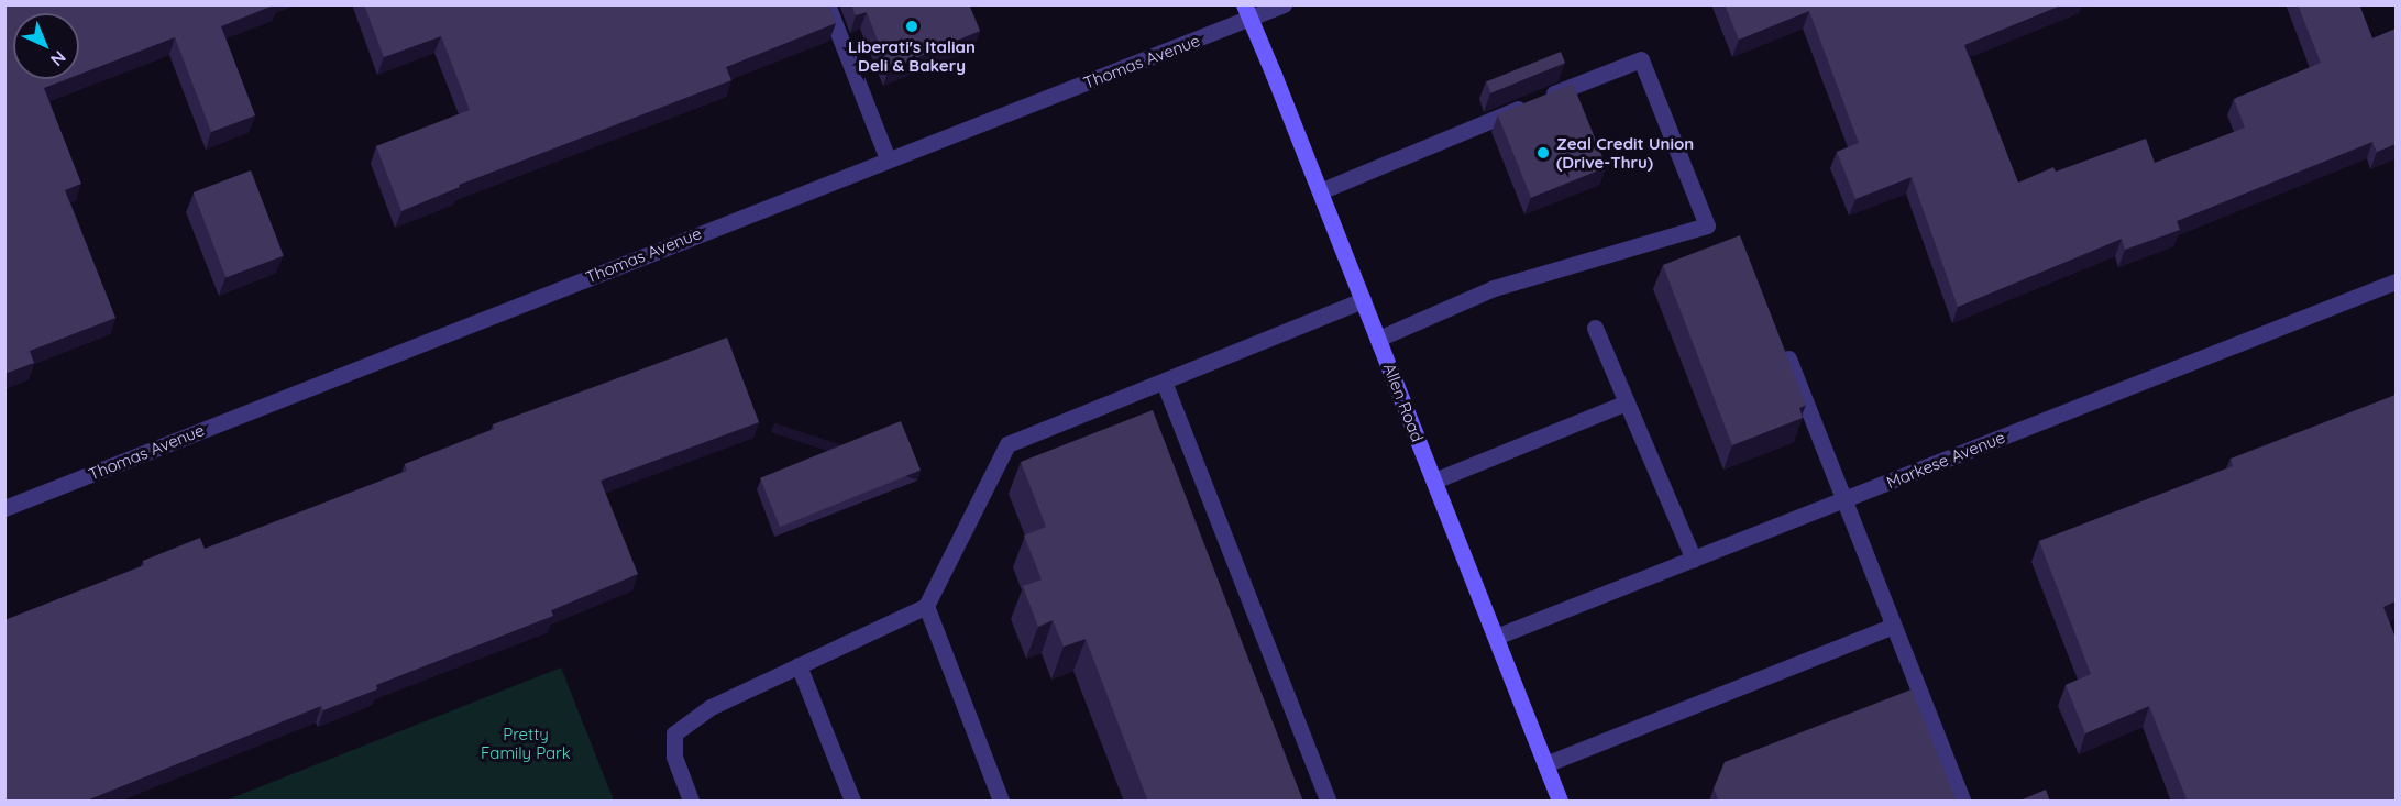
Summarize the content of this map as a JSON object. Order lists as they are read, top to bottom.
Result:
{
  "streets": {
    "main road": ["Allen Road"],
    "street": ["Thomas Avenue", "Markese Avenue"]
  },
  "crossings": [
    ["Thomas Avenue", "Allen Road"],
    ["Allen Road", "Markese Avenue"]
  ],
  "parks": ["Pretty Family Park"],
  "places": ["Liberati's Italian Deli & Bakery", "Zeal Credit Union (Drive-Thru)"],
  "north": "bottom right"
}
